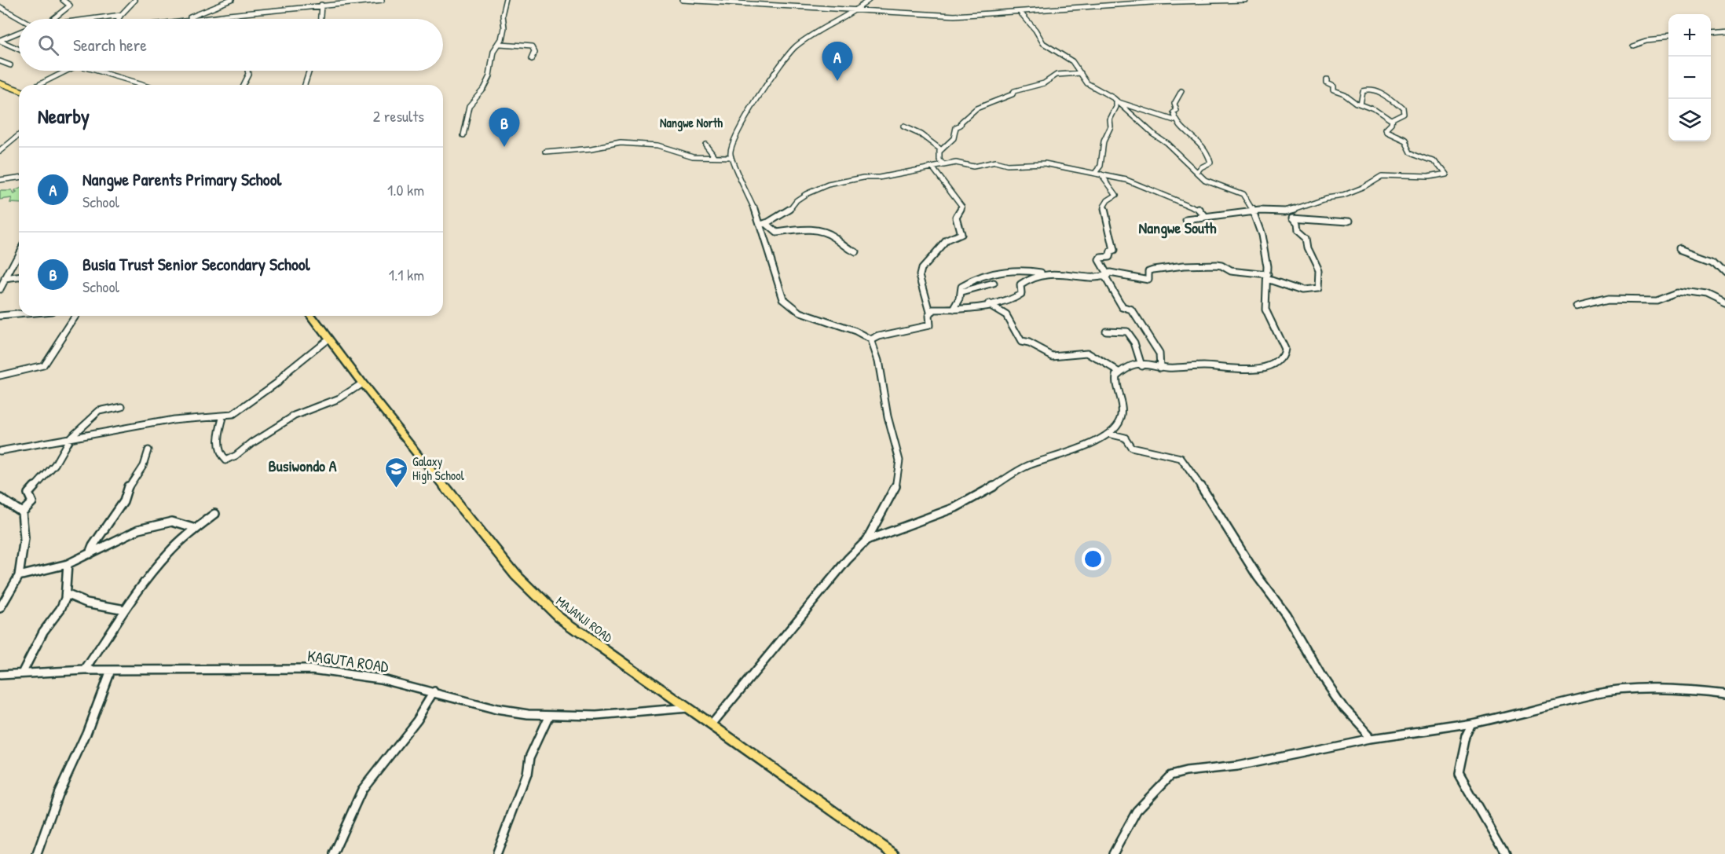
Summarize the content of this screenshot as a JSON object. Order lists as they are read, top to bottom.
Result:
{
  "streets": {
    "main road": ["MAJANJI ROAD"],
    "street": ["KAGUTA ROAD"]
  },
  "crossings": [
    ["MAJANJI ROAD", "KAGUTA ROAD"]
  ],
  "districts": ["Nangwe North", "Nangwe South", "Busiwondo A"],
  "places": {
    "school or university": ["Galaxy High School"]
  },
  "page": {
    "map_buttons": ["+", "−"],
    "search": "Search here",
    "pins": ["A", "B"],
    "heading": ["Nearby", "2 results"],
    "list": [
      {
        "mark": "A",
        "name": "Nangwe Parents Primary School",
        "note": "School",
        "value": "1.0 km"
      },
      {
        "mark": "B",
        "name": "Busia Trust Senior Secondary School",
        "note": "School",
        "value": "1.1 km"
      }
    ]
  }
}
